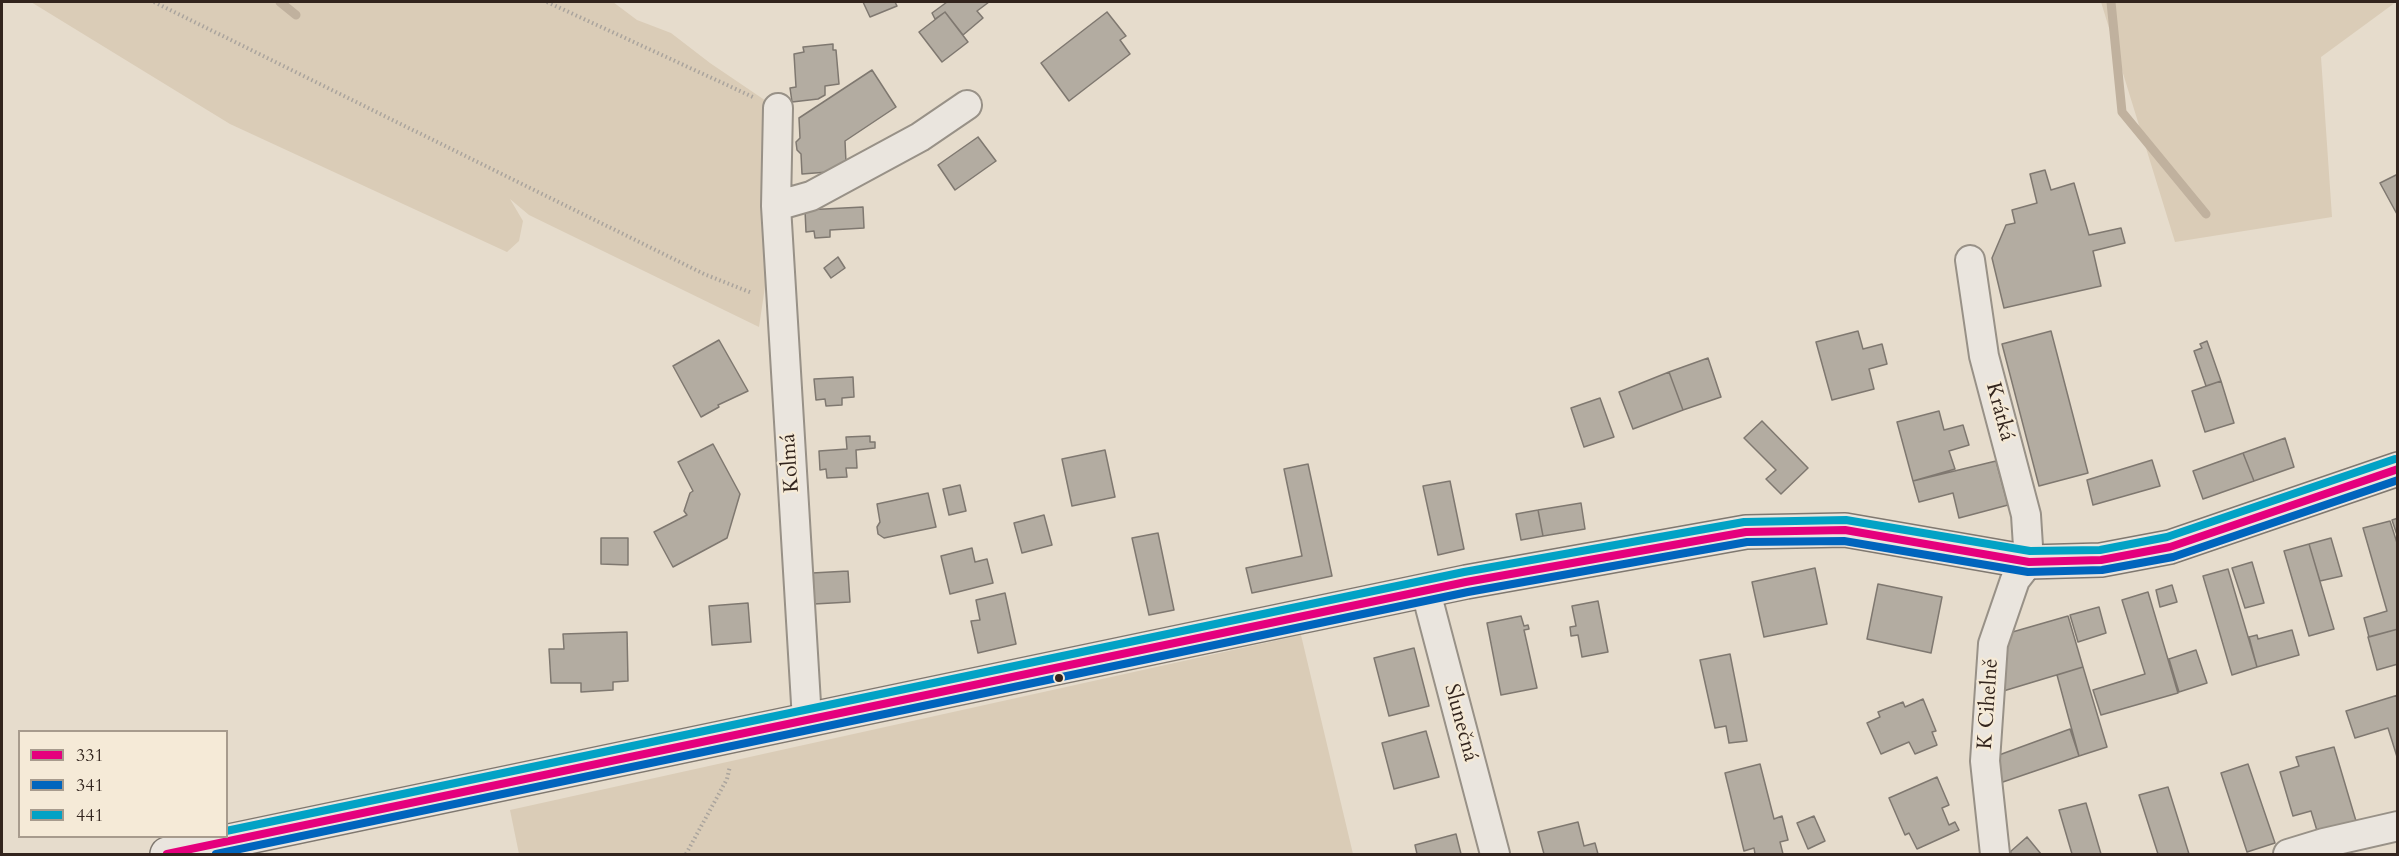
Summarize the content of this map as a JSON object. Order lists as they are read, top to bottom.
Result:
{
  "streets": {
    "street": [
      "Krátká",
      "Kolmá",
      "K Cihelně",
      "Slunečná"
    ]
  },
  "crossings": [
    ["Krátká", "K Cihelně"]
  ],
  "lines": ["transit line 441", "transit line 331", "transit line 341"],
  "legend": ["331", "341", "441"]
}
